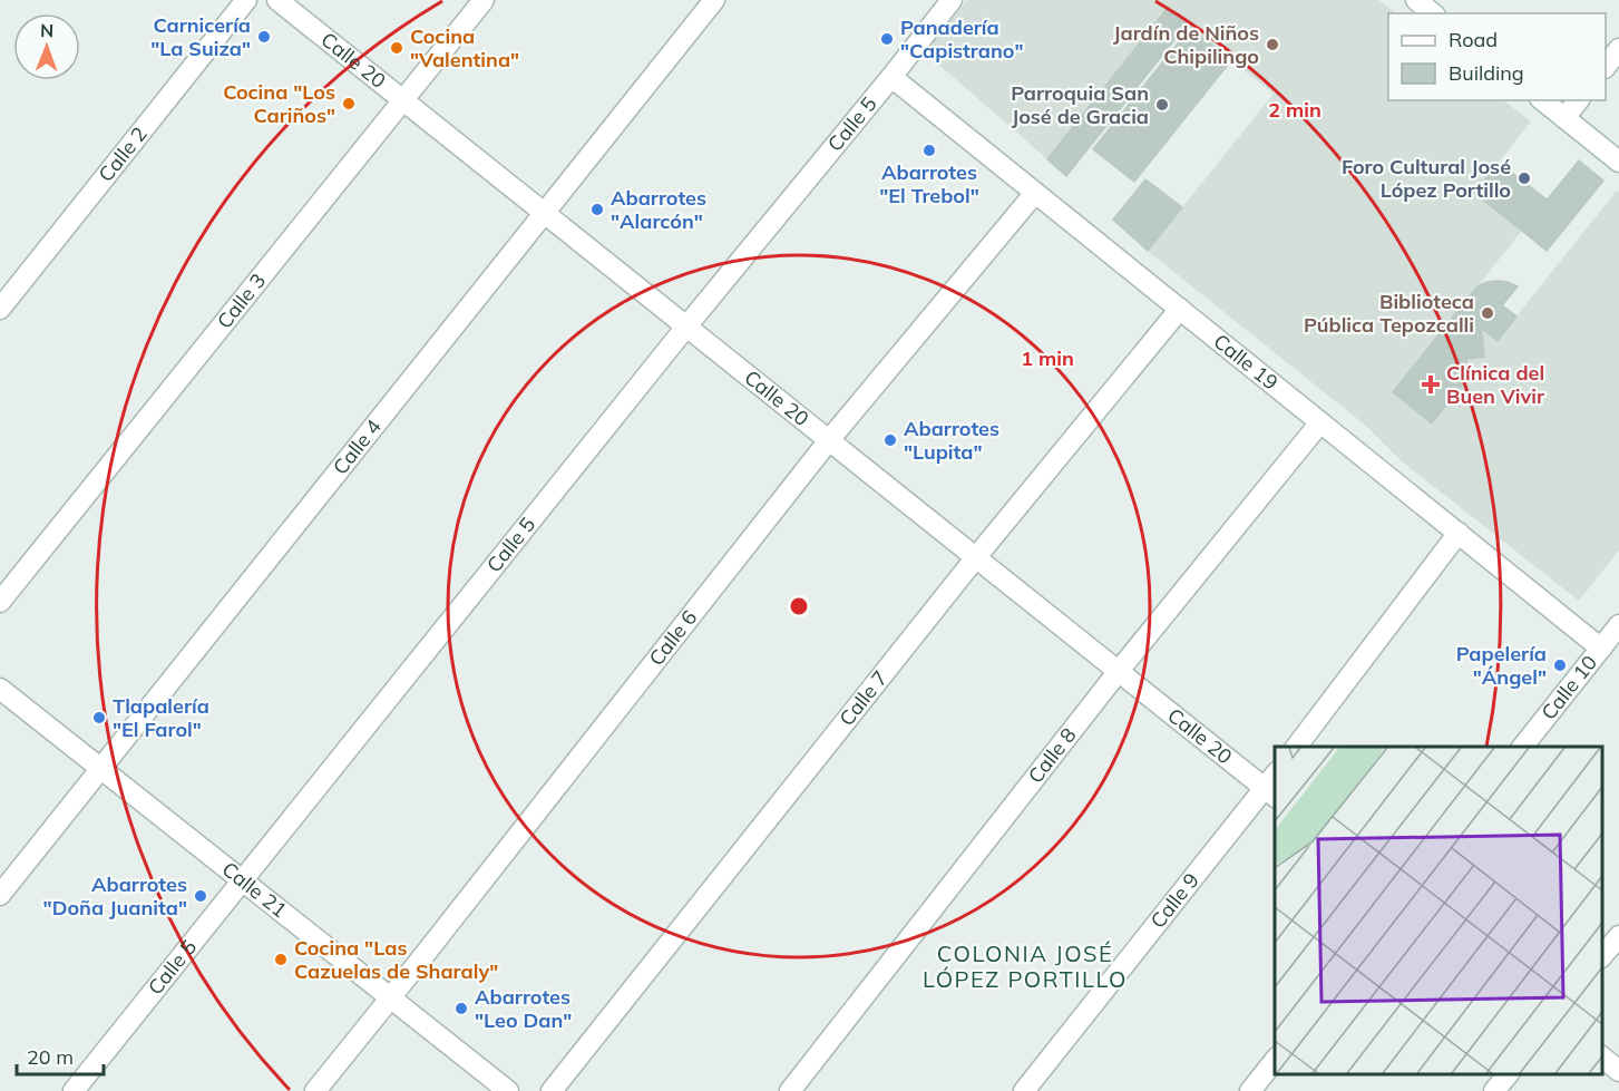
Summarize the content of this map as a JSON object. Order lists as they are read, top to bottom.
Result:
{
  "streets": {
    "street": [
      "Calle 20",
      "Calle 5",
      "Calle 2",
      "Calle 3",
      "Calle 19",
      "Calle 4",
      "Calle 6",
      "Calle 10",
      "Calle 7",
      "Calle 8",
      "Calle 21",
      "Calle 9"
    ]
  },
  "crossings": [
    ["Calle 20", "Calle 5"],
    ["Calle 20", "Calle 3"],
    ["Calle 20", "Calle 4"],
    ["Calle 20", "Calle 6"],
    ["Calle 20", "Calle 7"],
    ["Calle 20", "Calle 8"],
    ["Calle 20", "Calle 9"],
    ["Calle 5", "Calle 19"],
    ["Calle 5", "Calle 21"],
    ["Calle 19", "Calle 6"],
    ["Calle 19", "Calle 10"],
    ["Calle 19", "Calle 7"],
    ["Calle 19", "Calle 8"],
    ["Calle 4", "Calle 21"],
    ["Calle 6", "Calle 21"]
  ],
  "districts": ["COLONIA JOSÉ LÓPEZ PORTILLO"],
  "places": {
    "other": [
      "Carnicería \"La Suiza\"",
      "Panadería \"Capistrano\"",
      "Jardín de Niños Chipilingo",
      "Cocina \"Valentina\"",
      "Cocina \"Los Cariños\"",
      "Parroquia San José de Gracia",
      "Abarrotes \"El Trebol\"",
      "Foro Cultural José López Portillo",
      "Abarrotes \"Alarcón\"",
      "Biblioteca Pública Tepozcalli",
      "Abarrotes \"Lupita\"",
      "Papelería \"Ángel\"",
      "Tlapalería \"El Farol\"",
      "Abarrotes \"Doña Juanita\"",
      "Cocina \"Las Cazuelas de Sharaly\"",
      "Abarrotes \"Leo Dan\""
    ],
    "health": ["Clínica del Buen Vivir"]
  },
  "legend": ["Road", "Building"],
  "scale_bar": "20 m",
  "north": "top",
  "rings": ["2 min", "1 min"]
}
